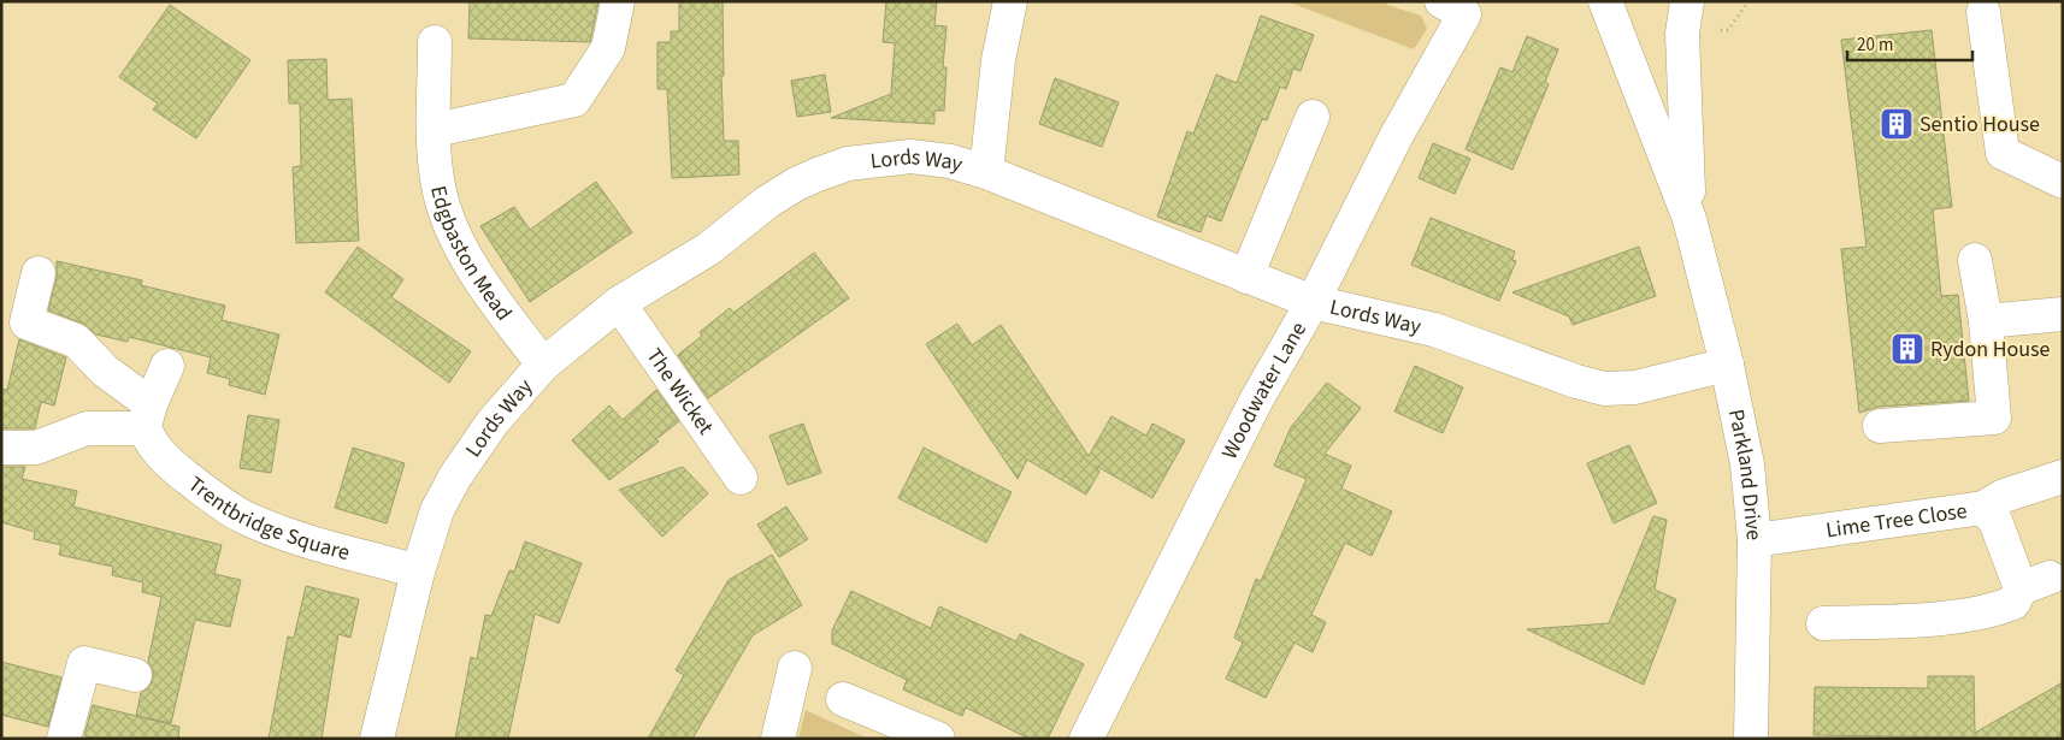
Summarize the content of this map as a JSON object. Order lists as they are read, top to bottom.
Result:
{
  "streets": {
    "street": [
      "Lords Way",
      "Edgbaston Mead",
      "The Wicket",
      "Woodwater Lane",
      "Parkland Drive",
      "Trentbridge Square",
      "Lime Tree Close"
    ]
  },
  "crossings": [
    ["Lords Way", "Edgbaston Mead"],
    ["Lords Way", "The Wicket"],
    ["Lords Way", "Woodwater Lane"],
    ["Lords Way", "Parkland Drive"],
    ["Lords Way", "Trentbridge Square"],
    ["Parkland Drive", "Lime Tree Close"]
  ],
  "places": {
    "building": ["Sentio House", "Rydon House"]
  },
  "scale_bar": "20 m"
}
